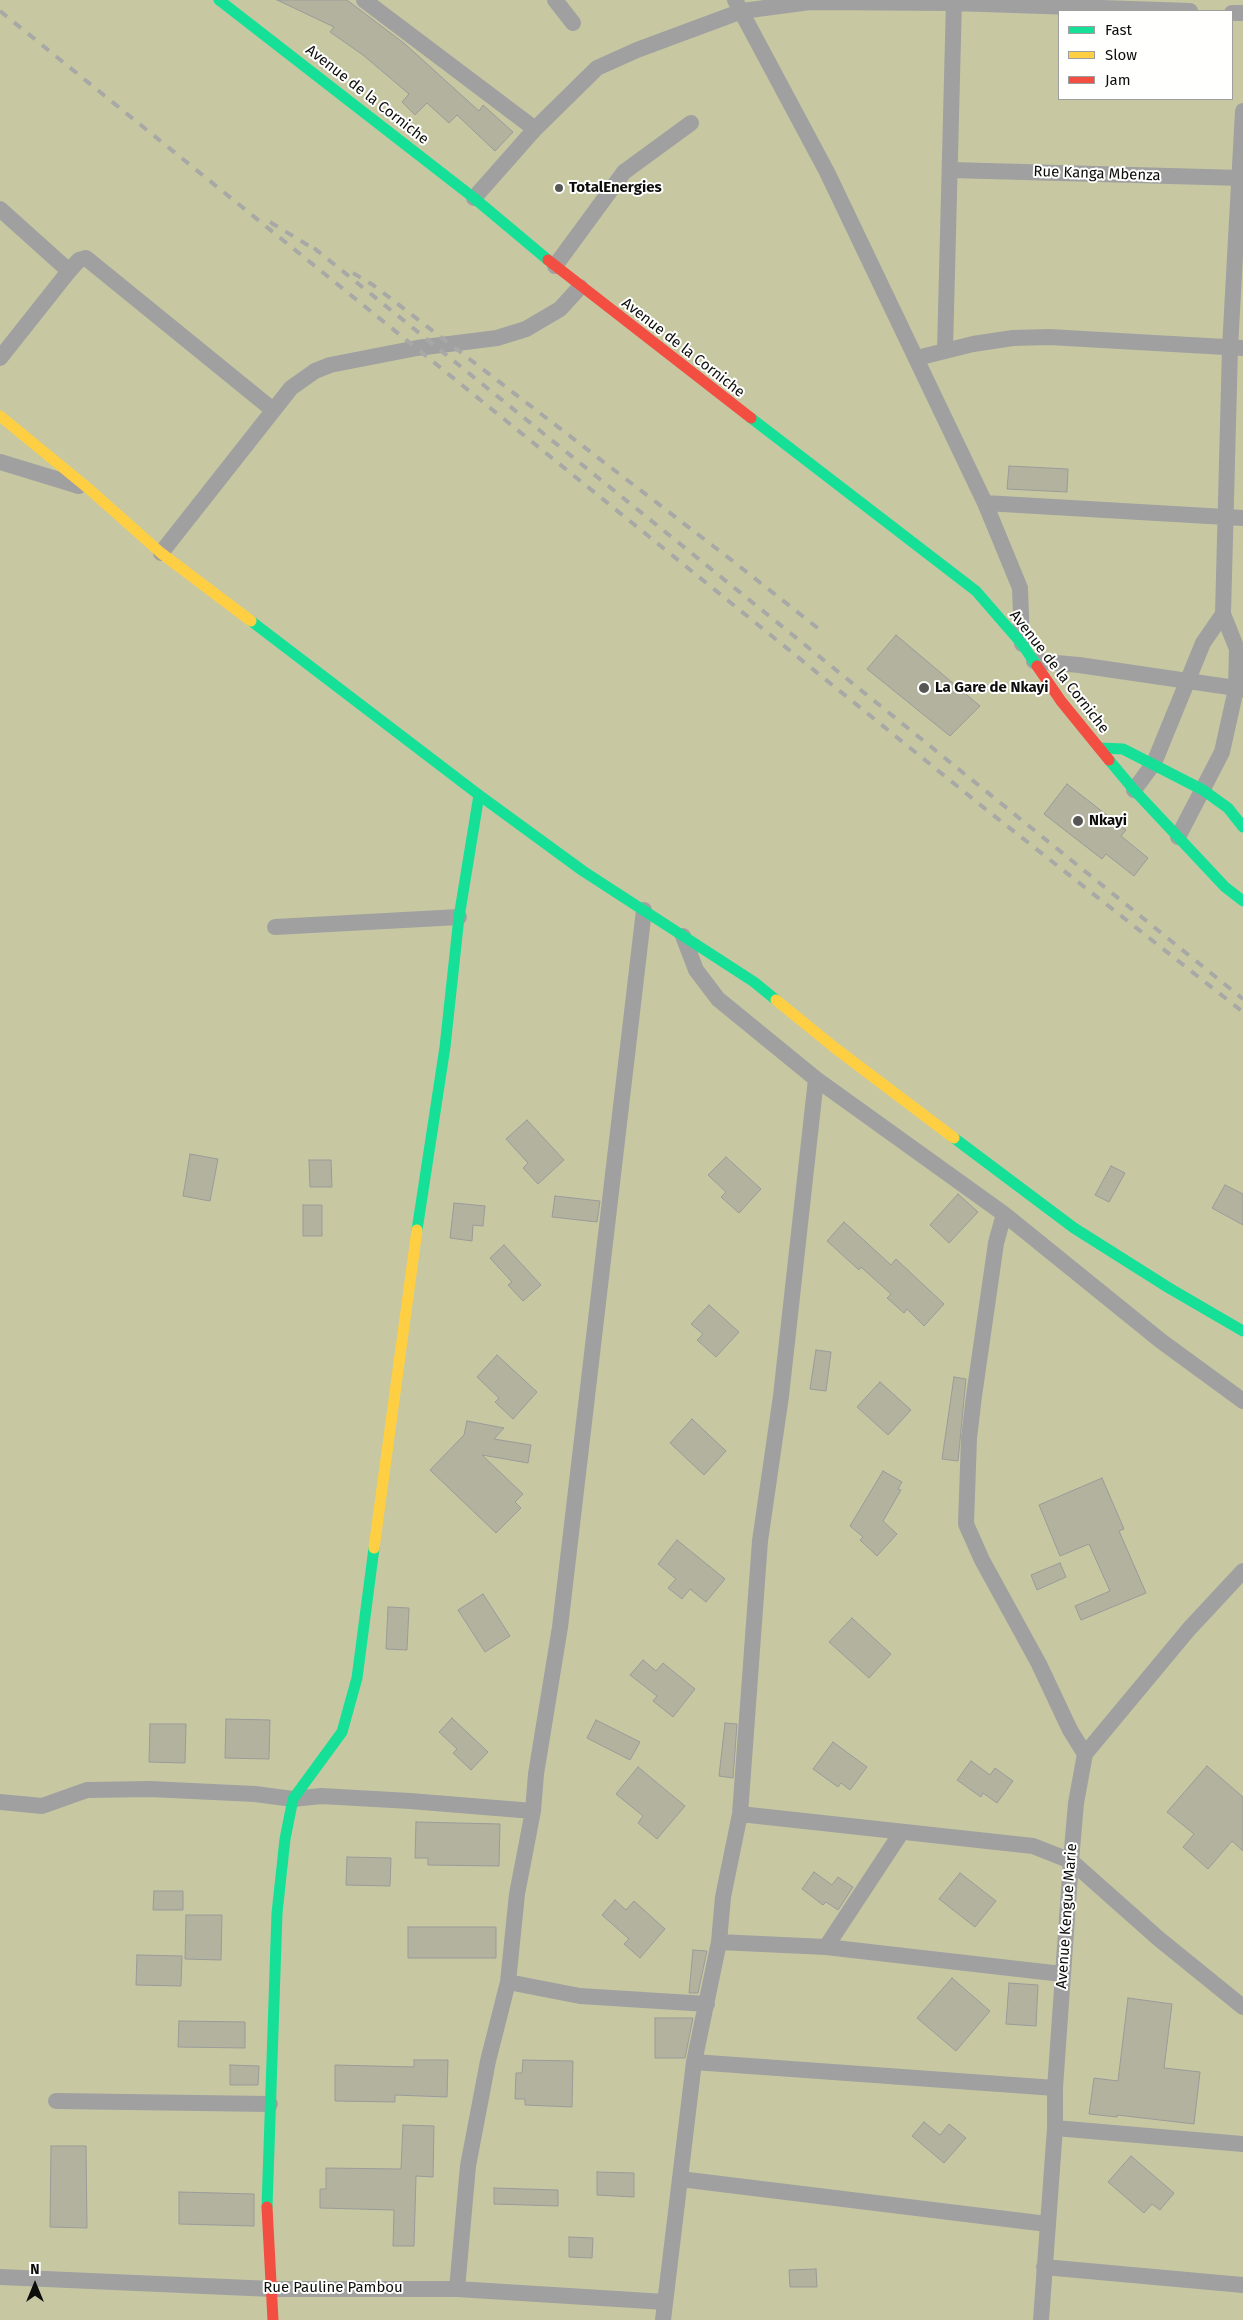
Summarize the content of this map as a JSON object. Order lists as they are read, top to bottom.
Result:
{
  "streets": {
    "street": [
      "Avenue de la Corniche",
      "Rue Kanga Mbenza",
      "Avenue Kengue Marie",
      "Rue Pauline Pambou"
    ]
  },
  "places": ["TotalEnergies", "La Gare de Nkayi", "Nkayi"],
  "legend": ["Fast", "Slow", "Jam"],
  "north": "top"
}
